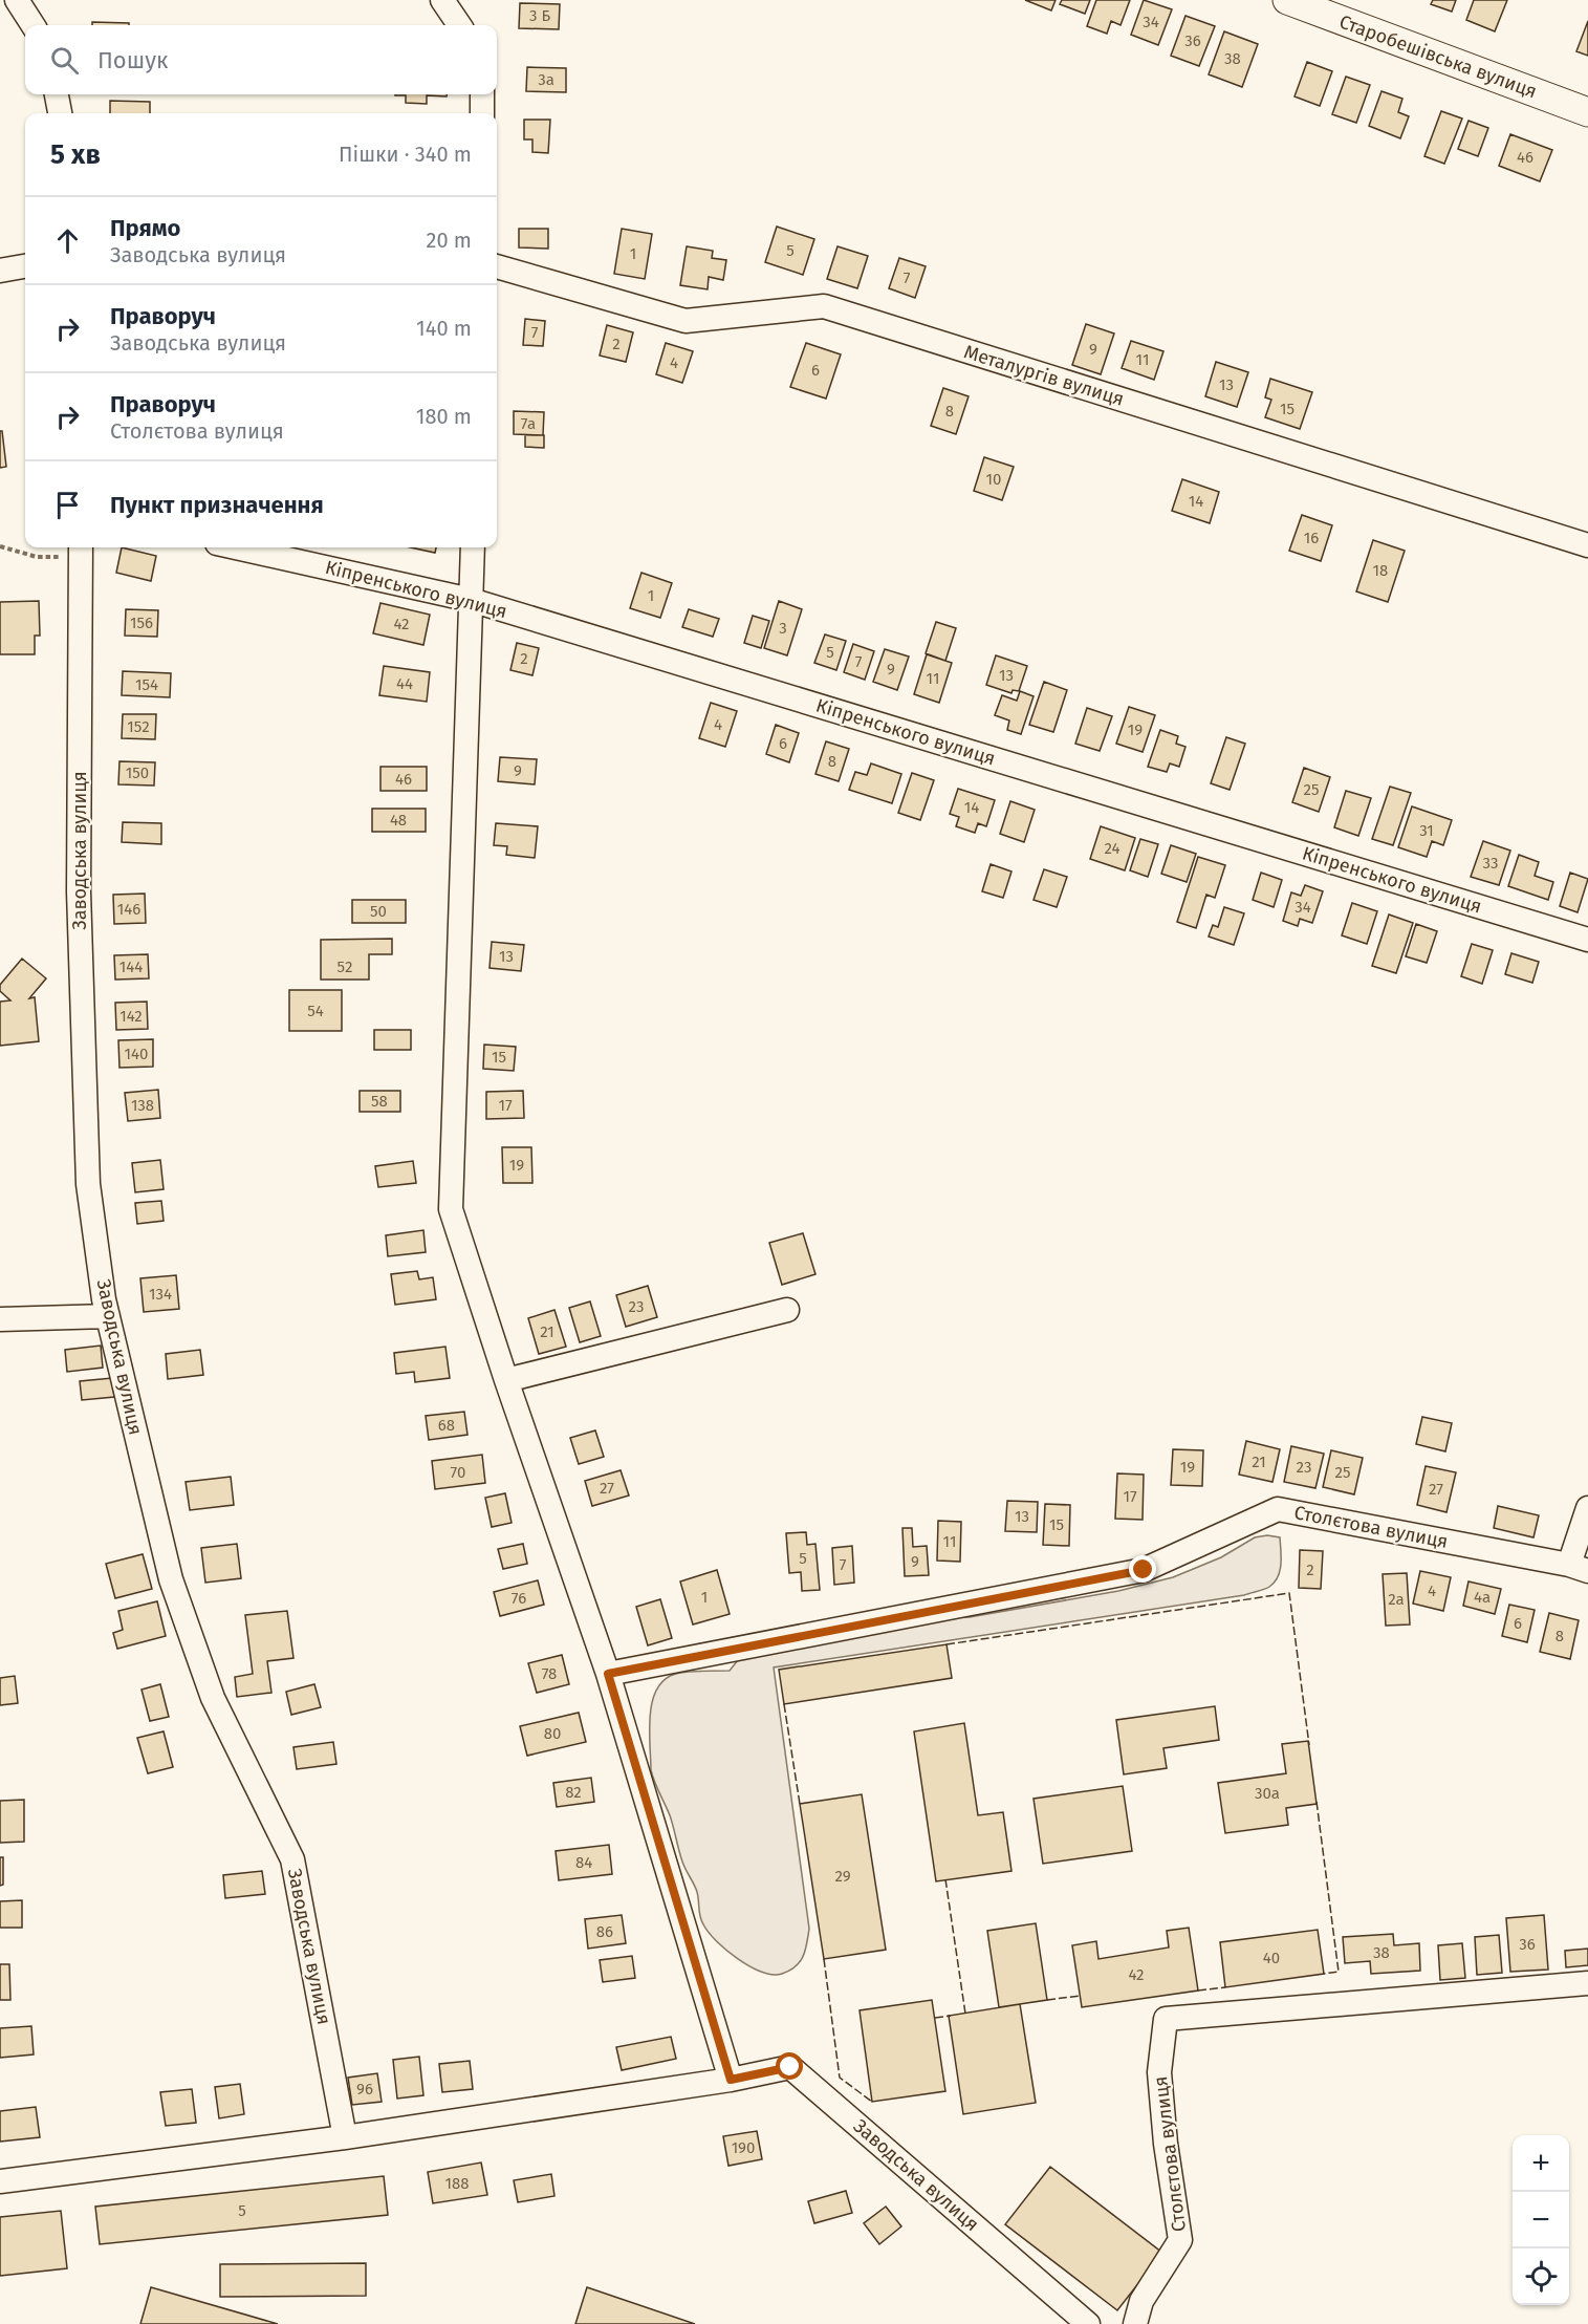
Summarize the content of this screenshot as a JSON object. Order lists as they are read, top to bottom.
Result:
{
  "streets": {
    "main road": ["Старобешівська вулиця"],
    "street": [
      "Металургів вулиця",
      "Кіпренського вулиця",
      "Заводська вулиця",
      "Столєтова вулиця"
    ]
  },
  "house_numbers": [
    "3 Б",
    "34",
    "36",
    "38",
    "3а",
    "46",
    "5",
    "1",
    "7",
    "7",
    "2",
    "9",
    "11",
    "4",
    "6",
    "13",
    "15",
    "8",
    "7а",
    "10",
    "14",
    "16",
    "18",
    "1",
    "156",
    "42",
    "3",
    "5",
    "2",
    "7",
    "9",
    "13",
    "11",
    "44",
    "154",
    "4",
    "152",
    "19",
    "6",
    "8",
    "9",
    "150",
    "46",
    "25",
    "14",
    "48",
    "31",
    "24",
    "33",
    "34",
    "146",
    "50",
    "13",
    "144",
    "52",
    "54",
    "142",
    "140",
    "15",
    "58",
    "138",
    "17",
    "19",
    "134",
    "23",
    "21",
    "68",
    "21",
    "19",
    "23",
    "70",
    "25",
    "27",
    "27",
    "17",
    "13",
    "15",
    "11",
    "5",
    "9",
    "7",
    "2",
    "4",
    "1",
    "4а",
    "76",
    "2а",
    "6",
    "8",
    "78",
    "80",
    "82",
    "30а",
    "84",
    "29",
    "86",
    "36",
    "38",
    "40",
    "42",
    "96",
    "190",
    "188",
    "5"
  ],
  "page": {
    "search": "Пошук",
    "heading": ["5 хв", "Пішки · 340 m"],
    "list": [
      ["Прямо", "Заводська вулиця", "20 m"],
      ["Праворуч", "Заводська вулиця", "140 m"],
      ["Праворуч", "Столєтова вулиця", "180 m"],
      "Пункт призначення"
    ],
    "map_buttons": ["+", "−"]
  }
}
